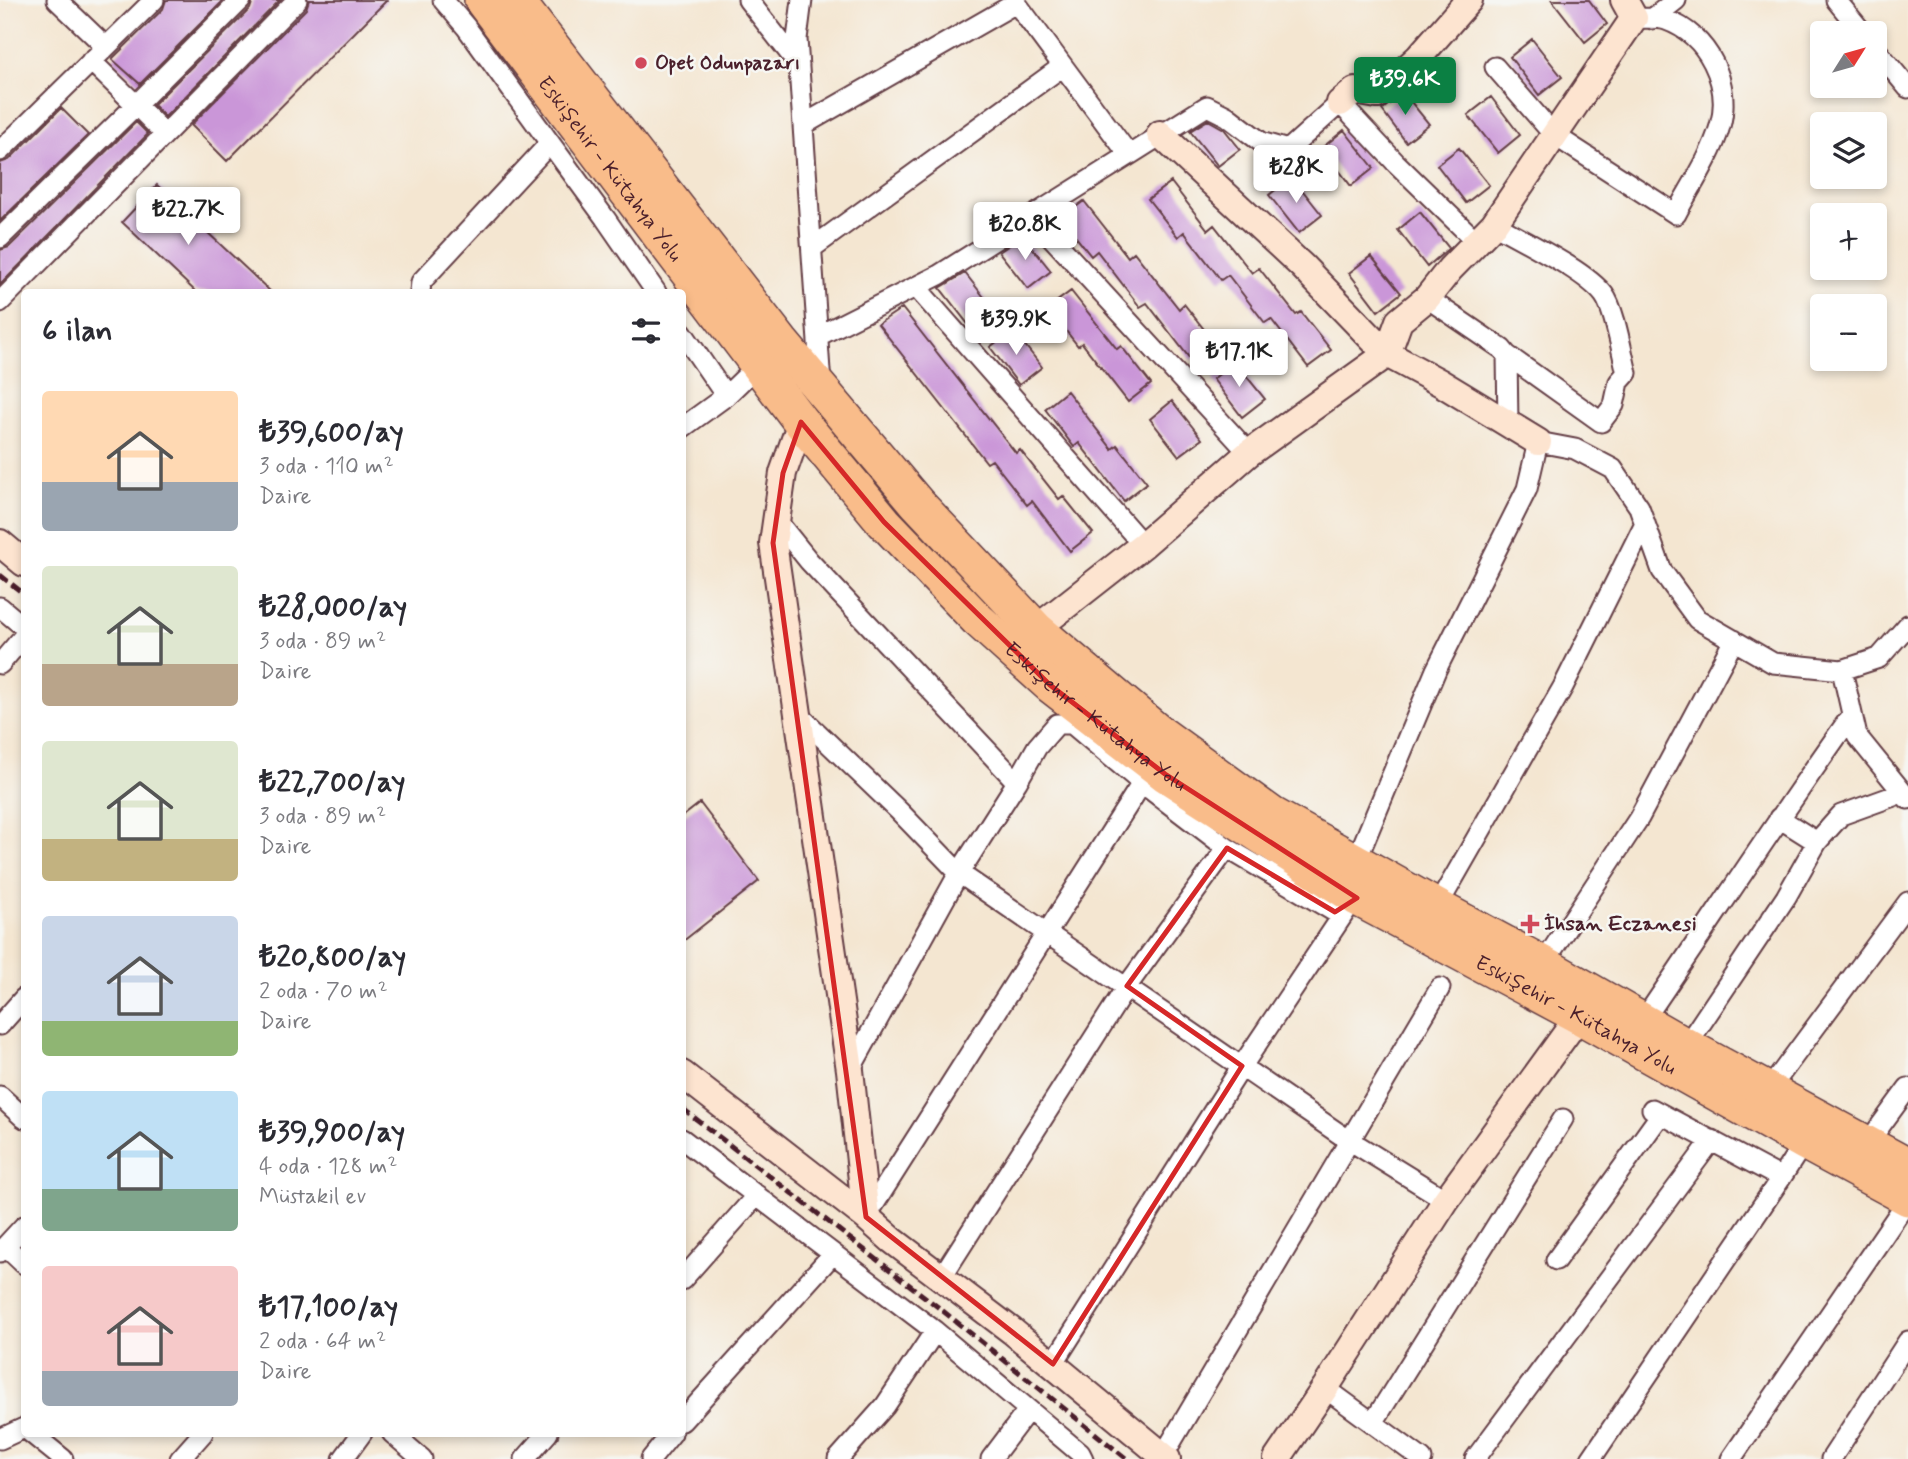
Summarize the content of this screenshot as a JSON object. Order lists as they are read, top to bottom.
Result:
{
  "streets": {
    "highway": ["Eskişehir - Kütahya Yolu"]
  },
  "places": {
    "other": ["Opet Odunpazarı"],
    "health": ["İhsan Eczanesi"]
  },
  "north": "top right",
  "page": {
    "map_buttons": ["+", "−"],
    "price": [
      "₺39.6K",
      "₺28K",
      "₺22.7K",
      "₺20.8K",
      "₺39.9K",
      "₺17.1K"
    ],
    "heading": "6 ilan",
    "list": [
      {
        "name": "₺39,600/ay",
        "note": "3 oda · 110 m² · Daire"
      },
      {
        "name": "₺28,000/ay",
        "note": "3 oda · 89 m² · Daire"
      },
      {
        "name": "₺22,700/ay",
        "note": "3 oda · 89 m² · Daire"
      },
      {
        "name": "₺20,800/ay",
        "note": "2 oda · 70 m² · Daire"
      },
      {
        "name": "₺39,900/ay",
        "note": "4 oda · 128 m² · Müstakil ev"
      },
      {
        "name": "₺17,100/ay",
        "note": "2 oda · 64 m² · Daire"
      }
    ]
  }
}
